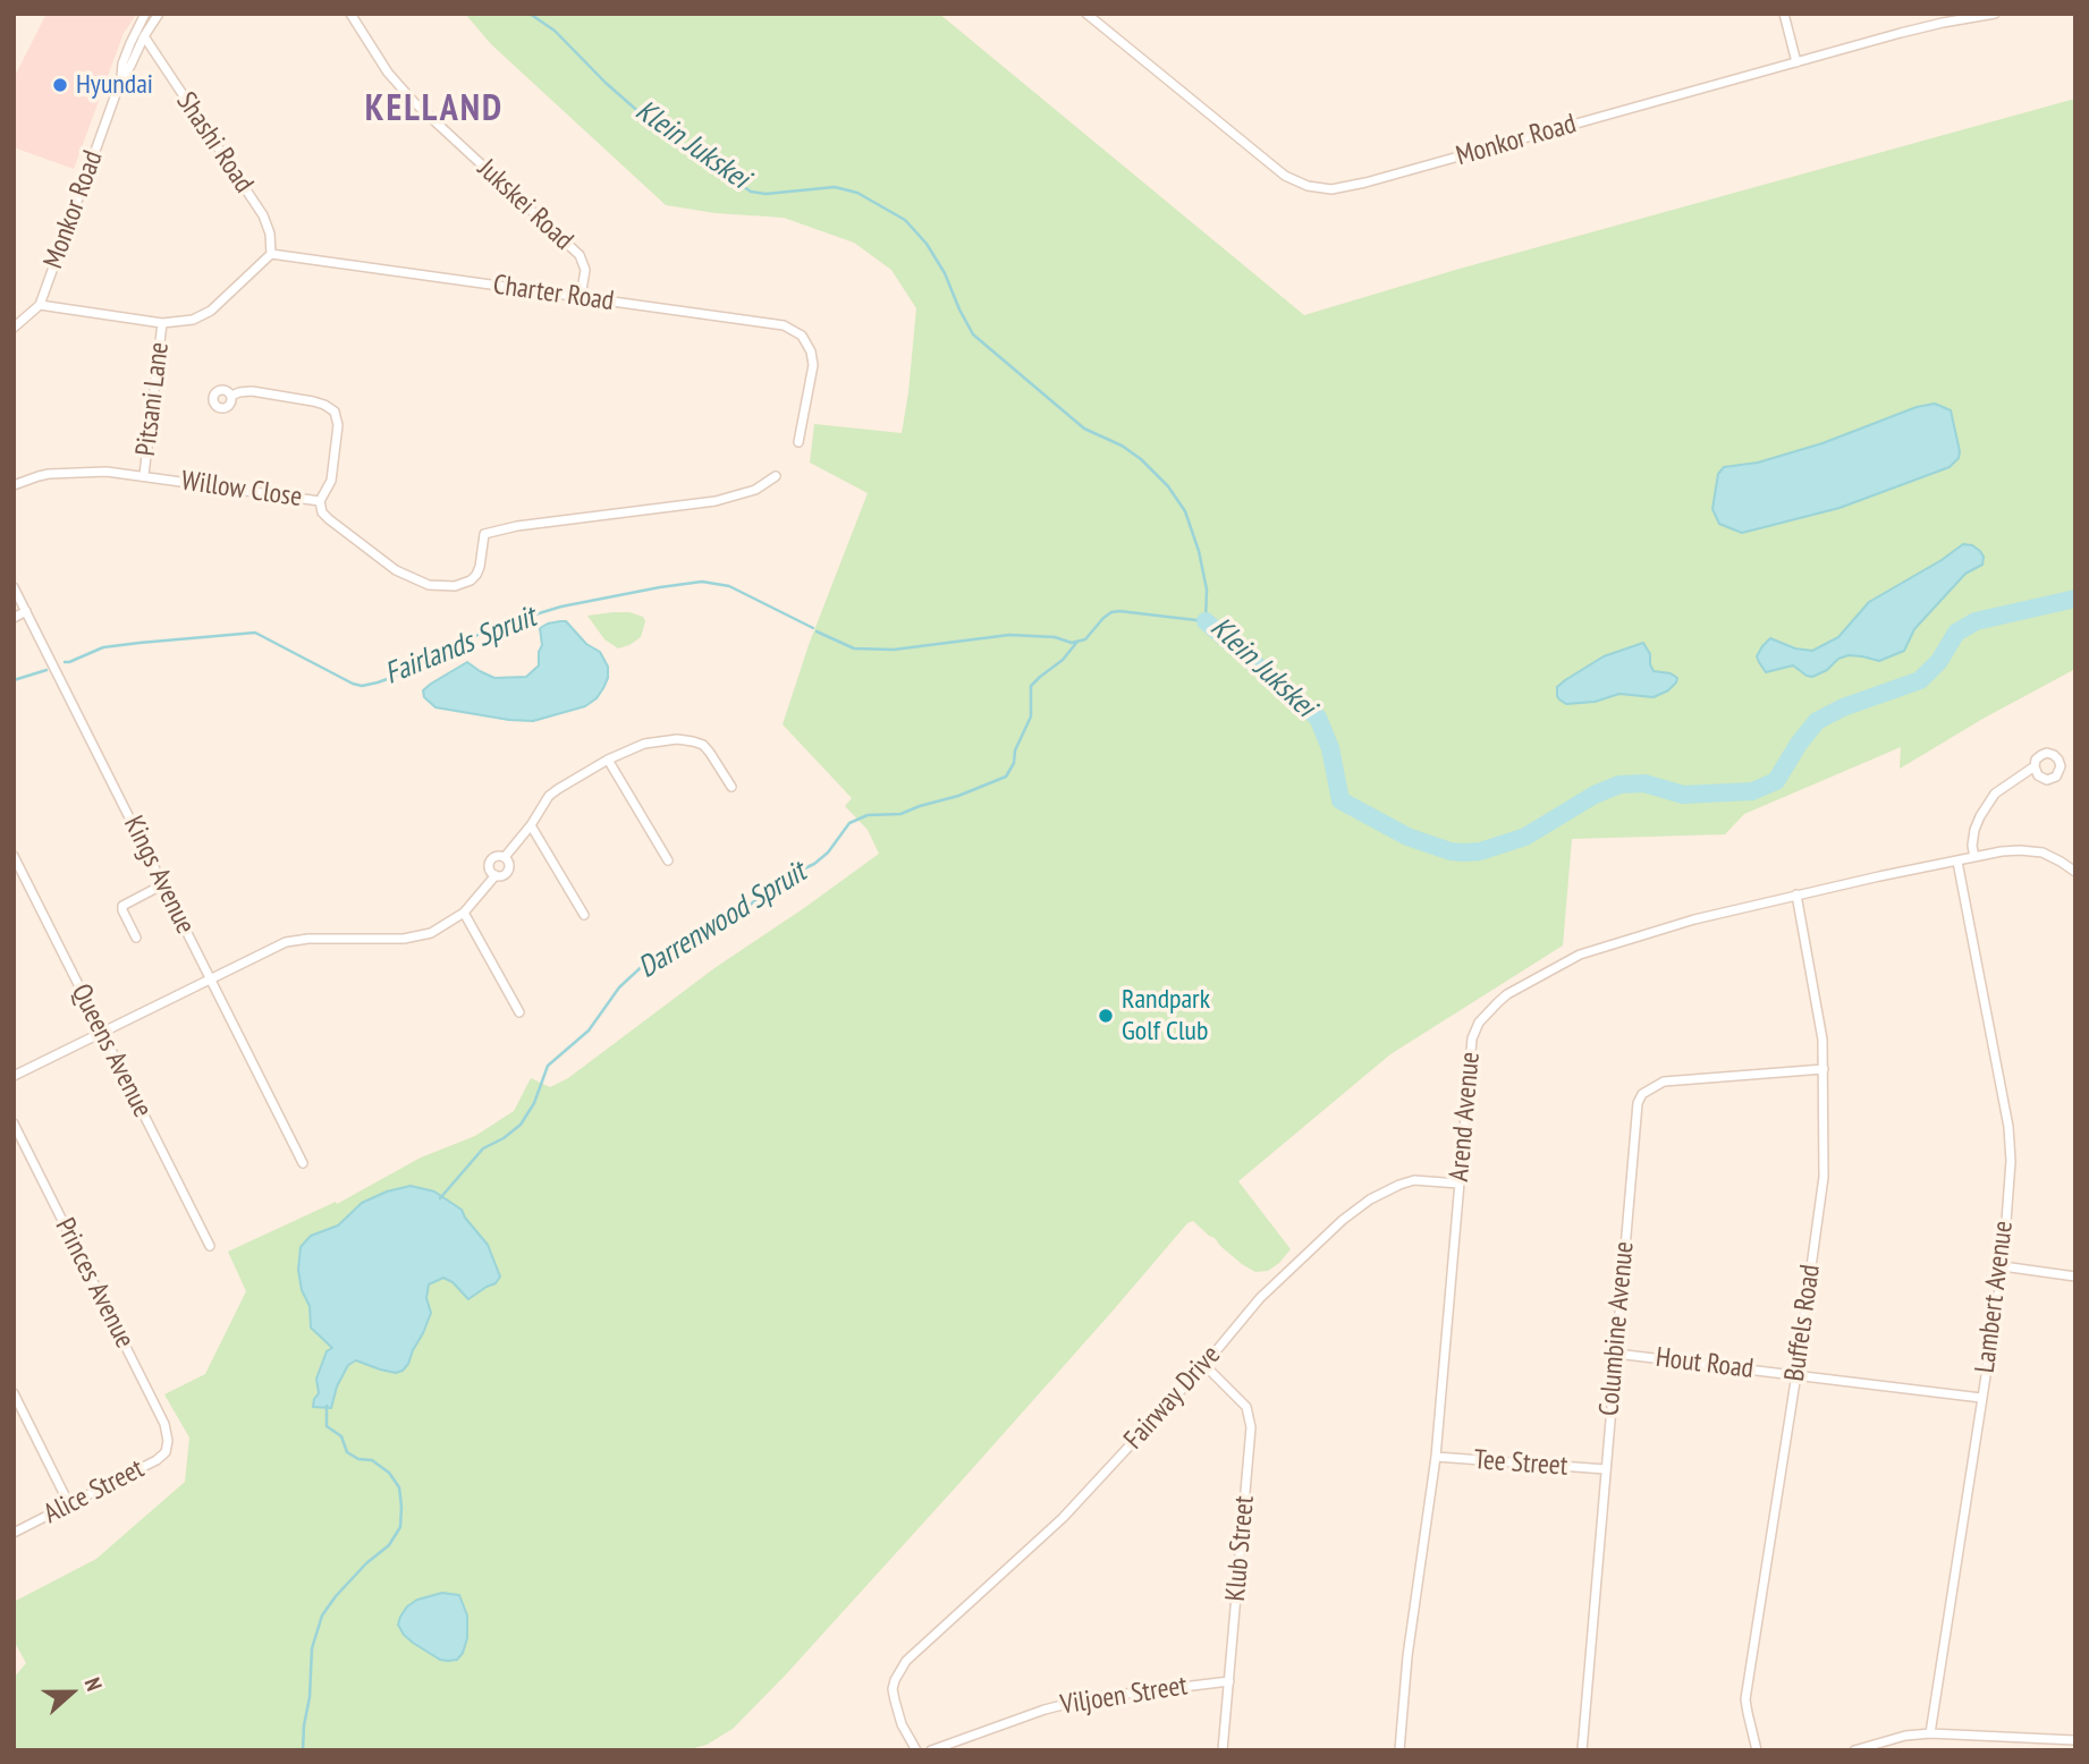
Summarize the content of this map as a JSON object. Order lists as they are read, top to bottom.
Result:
{
  "streets": {
    "street": [
      "Monkor Road",
      "Shashi Road",
      "Jukskei Road",
      "Charter Road",
      "Pitsani Lane",
      "Willow Close",
      "Kings Avenue",
      "Queens Avenue",
      "Arend Avenue",
      "Princes Avenue",
      "Lambert Avenue",
      "Buffels Road",
      "Columbine Avenue",
      "Hout Road",
      "Fairway Drive",
      "Tee Street",
      "Alice Street",
      "Klub Street",
      "Viljoen Street"
    ]
  },
  "crossings": [
    ["Monkor Road", "Shashi Road"],
    ["Shashi Road", "Charter Road"],
    ["Jukskei Road", "Charter Road"],
    ["Pitsani Lane", "Willow Close"],
    ["Arend Avenue", "Lambert Avenue"],
    ["Arend Avenue", "Buffels Road"],
    ["Arend Avenue", "Fairway Drive"],
    ["Arend Avenue", "Tee Street"],
    ["Princes Avenue", "Alice Street"],
    ["Lambert Avenue", "Hout Road"],
    ["Buffels Road", "Columbine Avenue"],
    ["Buffels Road", "Hout Road"],
    ["Columbine Avenue", "Hout Road"],
    ["Columbine Avenue", "Tee Street"],
    ["Fairway Drive", "Klub Street"],
    ["Klub Street", "Viljoen Street"]
  ],
  "districts": ["KELLAND"],
  "water": ["Klein Jukskei", "Fairlands Spruit", "Darrenwood Spruit"],
  "places": ["Hyundai", "Randpark Golf Club"],
  "north": "right"
}
